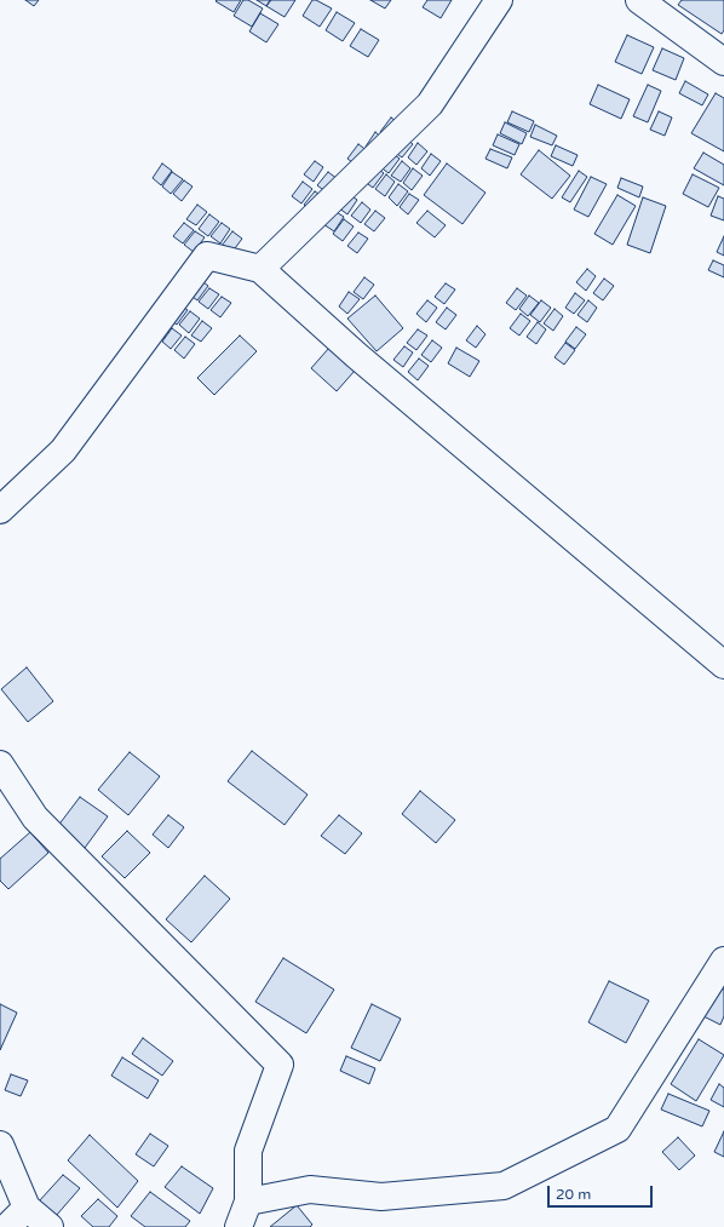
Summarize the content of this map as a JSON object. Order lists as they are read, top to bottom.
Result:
{
  "scale_bar": "20 m"
}
